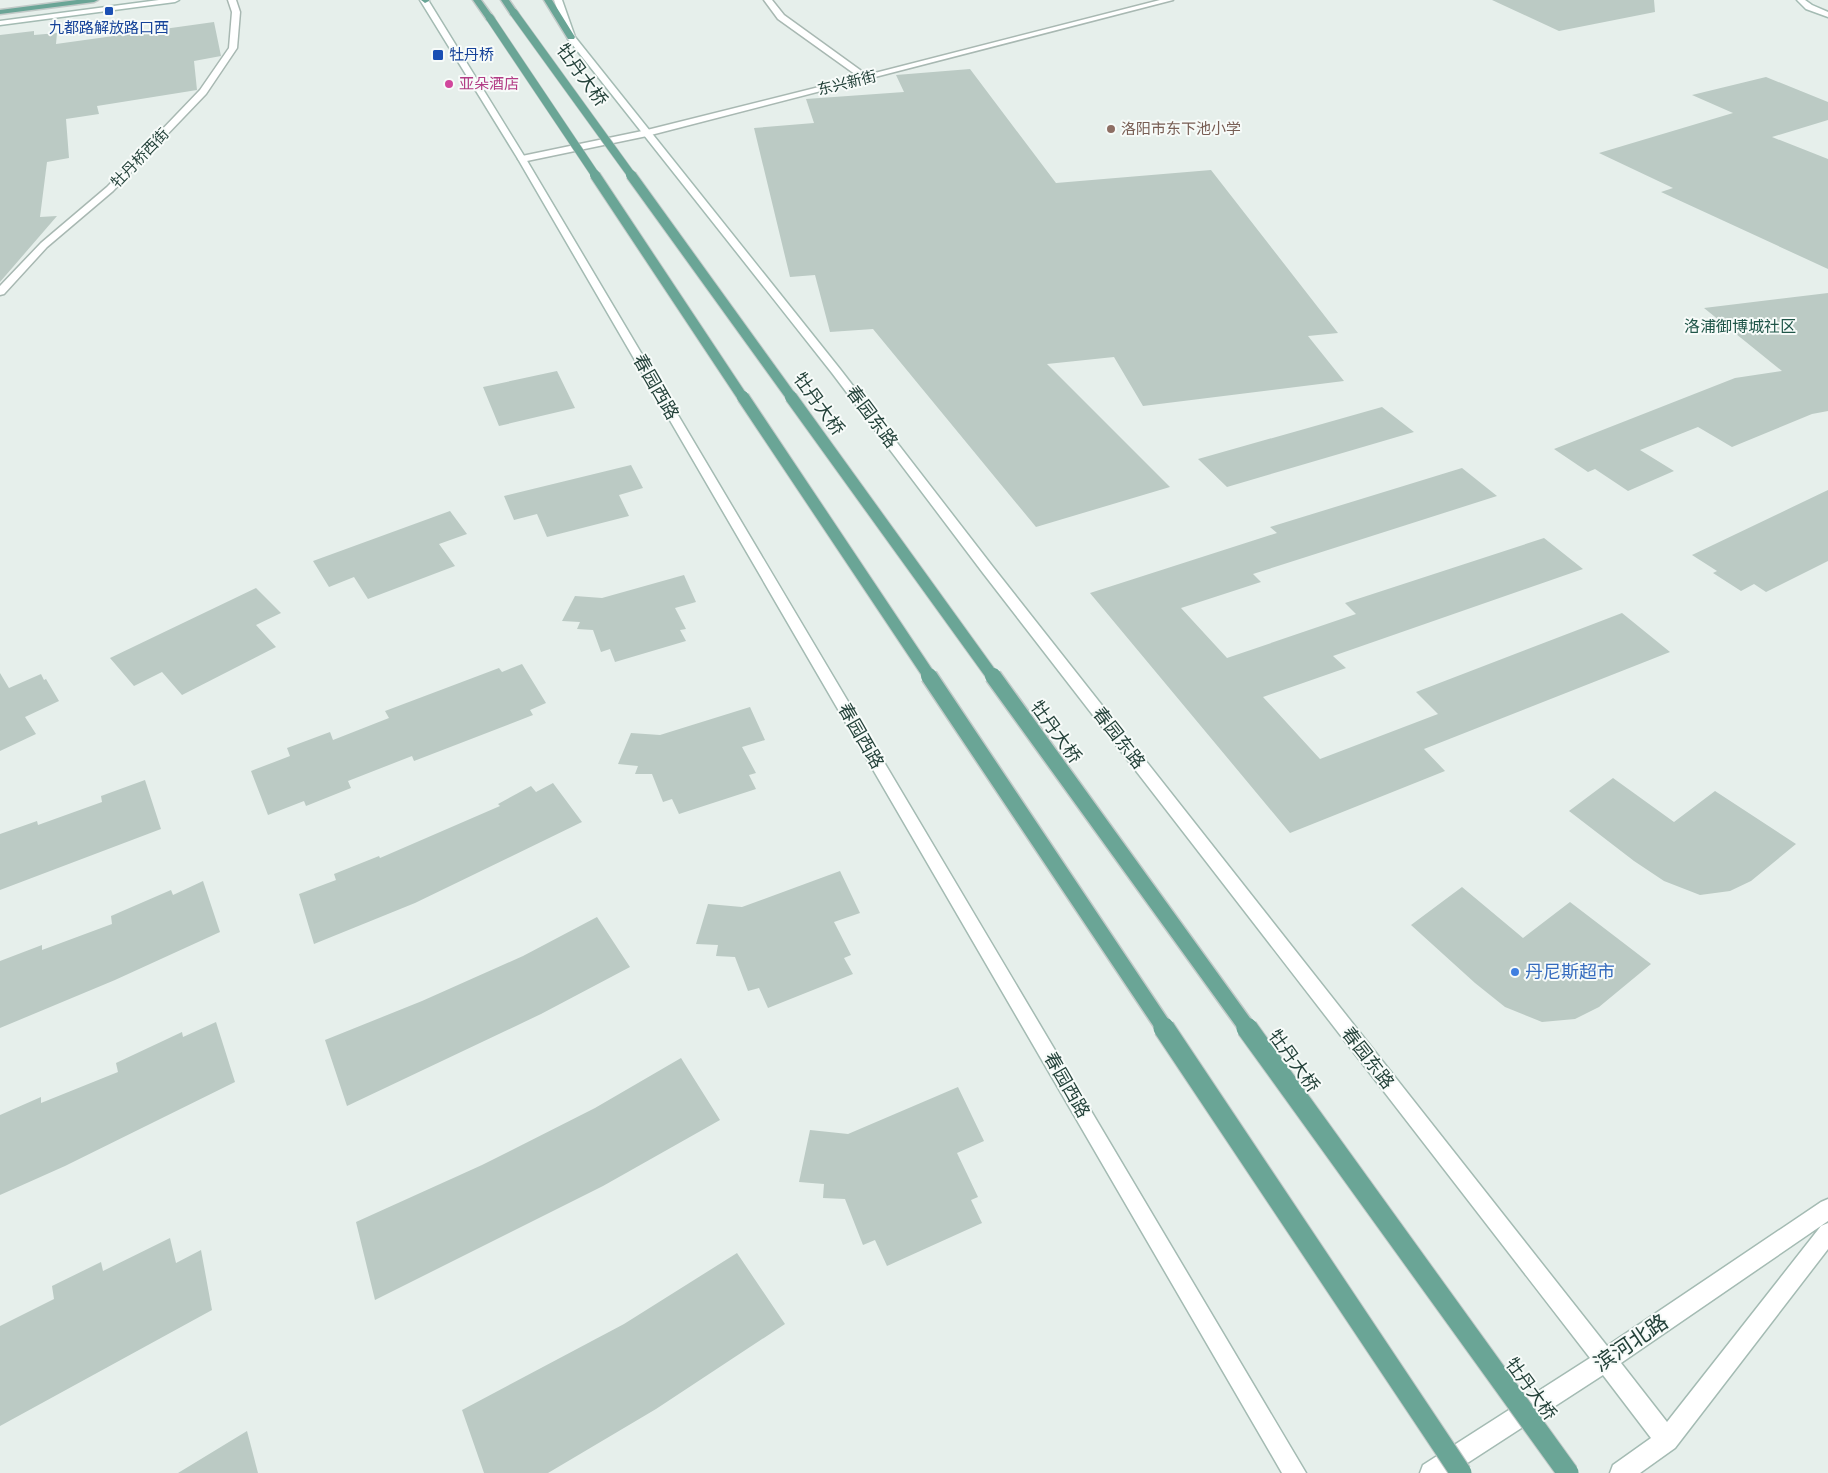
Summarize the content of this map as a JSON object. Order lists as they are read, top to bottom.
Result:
{
  "streets": {
    "main road": ["牡丹大桥"],
    "street": [
      "东兴新街",
      "牡丹桥西街",
      "春园西路",
      "春园东路",
      "滨河北路"
    ]
  },
  "crossings": [
    ["东兴新街", "春园西路"],
    ["东兴新街", "春园东路"],
    ["春园东路", "滨河北路"]
  ],
  "districts": ["洛浦御博城社区"],
  "places": {
    "transit": ["九都路解放路口西", "牡丹桥"],
    "other": ["亚朵酒店", "洛阳市东下池小学", "丹尼斯超市"]
  }
}
